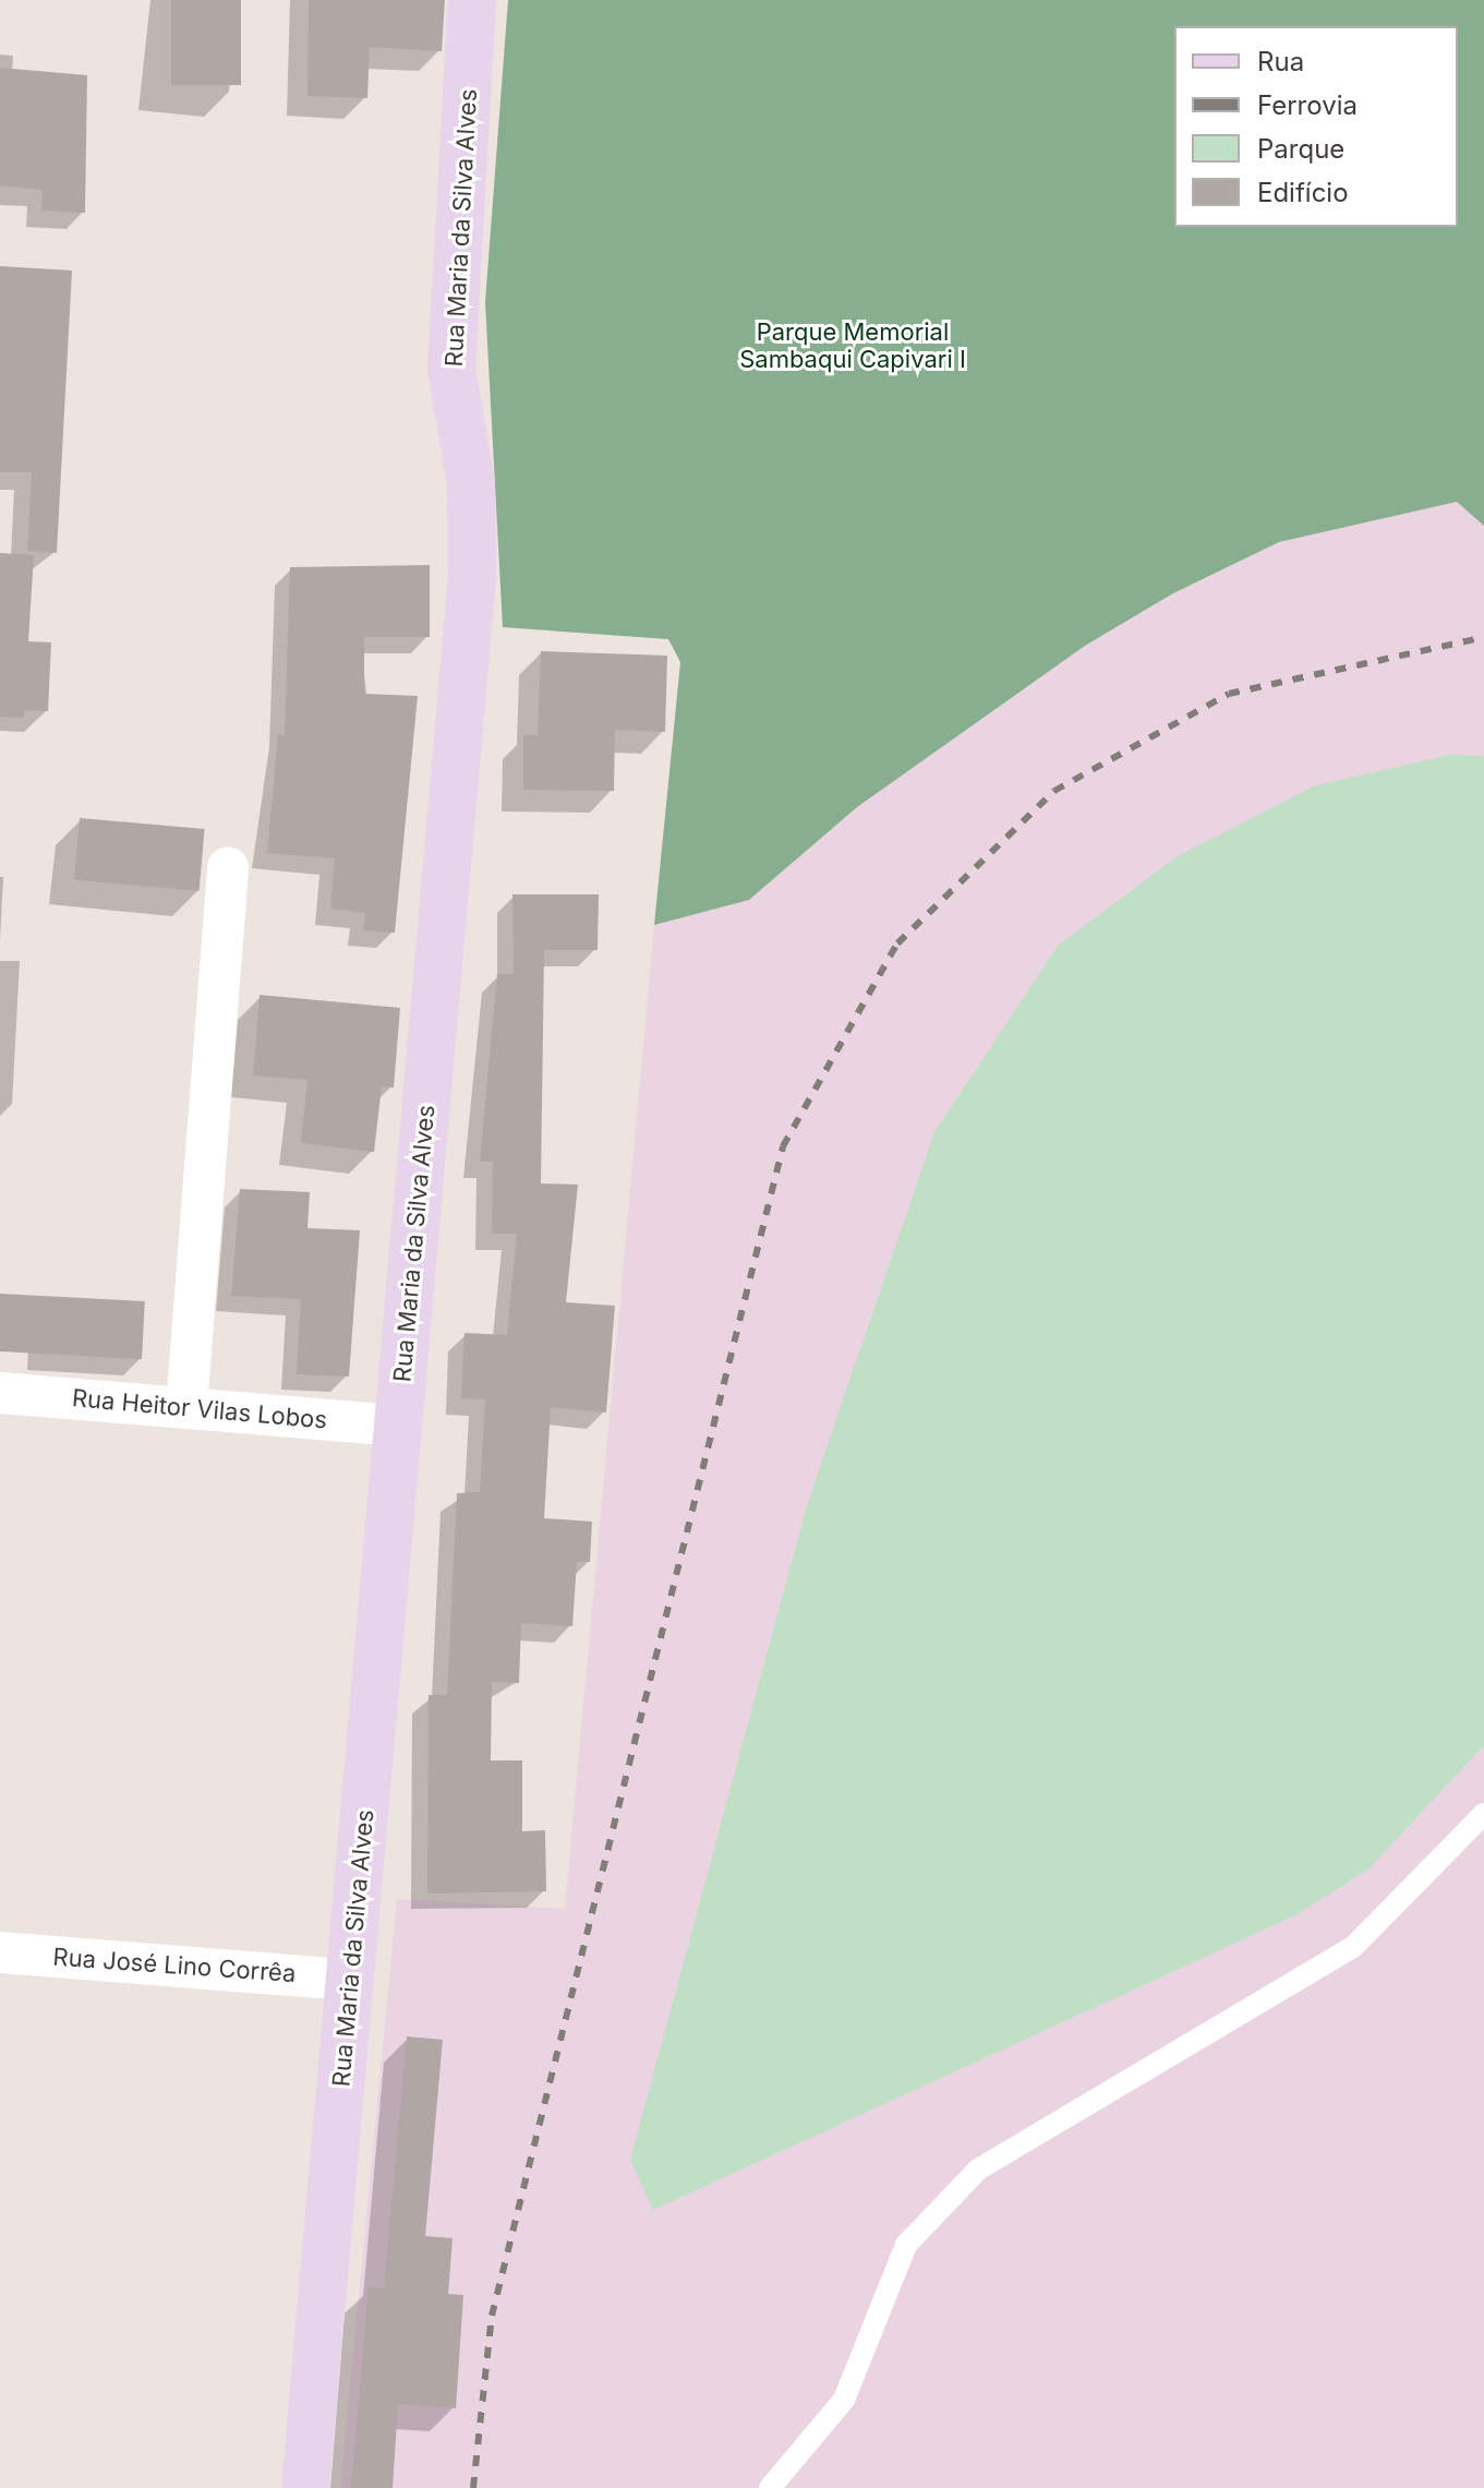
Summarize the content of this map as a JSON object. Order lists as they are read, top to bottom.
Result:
{
  "streets": {
    "street": ["Rua Maria da Silva Alves", "Rua Heitor Vilas Lobos", "Rua José Lino Corrêa"]
  },
  "crossings": [
    ["Rua Maria da Silva Alves", "Rua Heitor Vilas Lobos"],
    ["Rua Maria da Silva Alves", "Rua José Lino Corrêa"]
  ],
  "parks": ["Parque Memorial Sambaqui Capivari I"],
  "legend": [
    "Rua",
    "Ferrovia",
    "Parque",
    "Edifício"
  ]
}
